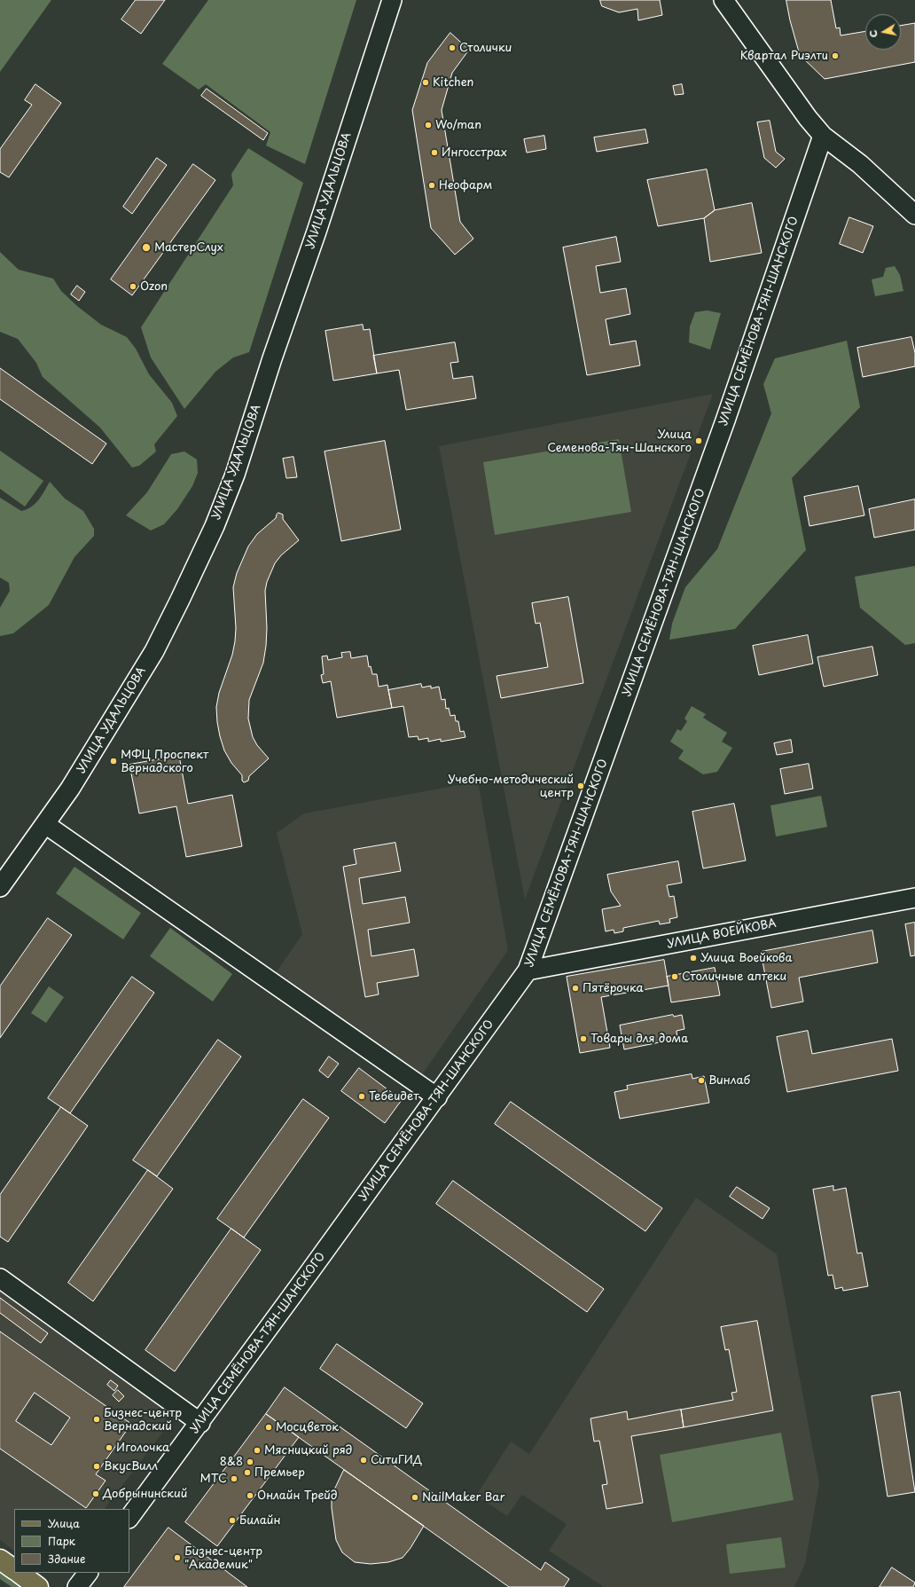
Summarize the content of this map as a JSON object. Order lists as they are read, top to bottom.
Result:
{
  "streets": {
    "street": ["УЛИЦА УДАЛЬЦОВА", "УЛИЦА СЕМЁНОВА-ТЯН-ШАНСКОГО", "УЛИЦА ВОЕЙКОВА"]
  },
  "crossings": [
    ["УЛИЦА СЕМЁНОВА-ТЯН-ШАНСКОГО", "УЛИЦА ВОЕЙКОВА"]
  ],
  "places": [
    "Столички",
    "Квартал Риэлти",
    "Kitchen",
    "Wo/man",
    "Ингосстрах",
    "Неофарм",
    "МастерСлух",
    "Ozon",
    "Улица Семенова-Тян-Шанского",
    "МФЦ Проспект Вернадского",
    "Учебно-методический центр",
    "Улица Воейкова",
    "Столичные аптеки",
    "Пятёрочка",
    "Товары для дома",
    "Винлаб",
    "Тебеидет",
    "Бизнес-центр Вернадский",
    "Мосцветок",
    "Иголочка",
    "Мясницкий ряд",
    "СитиГИД",
    "8&8",
    "ВкусВилл",
    "Премьер",
    "МТС",
    "Добрынинский",
    "Онлайн Трейд",
    "NailMaker Bar",
    "Билайн",
    "Бизнес-центр \"Академик\""
  ],
  "legend": ["Улица", "Парк", "Здание"],
  "north": "left"
}
